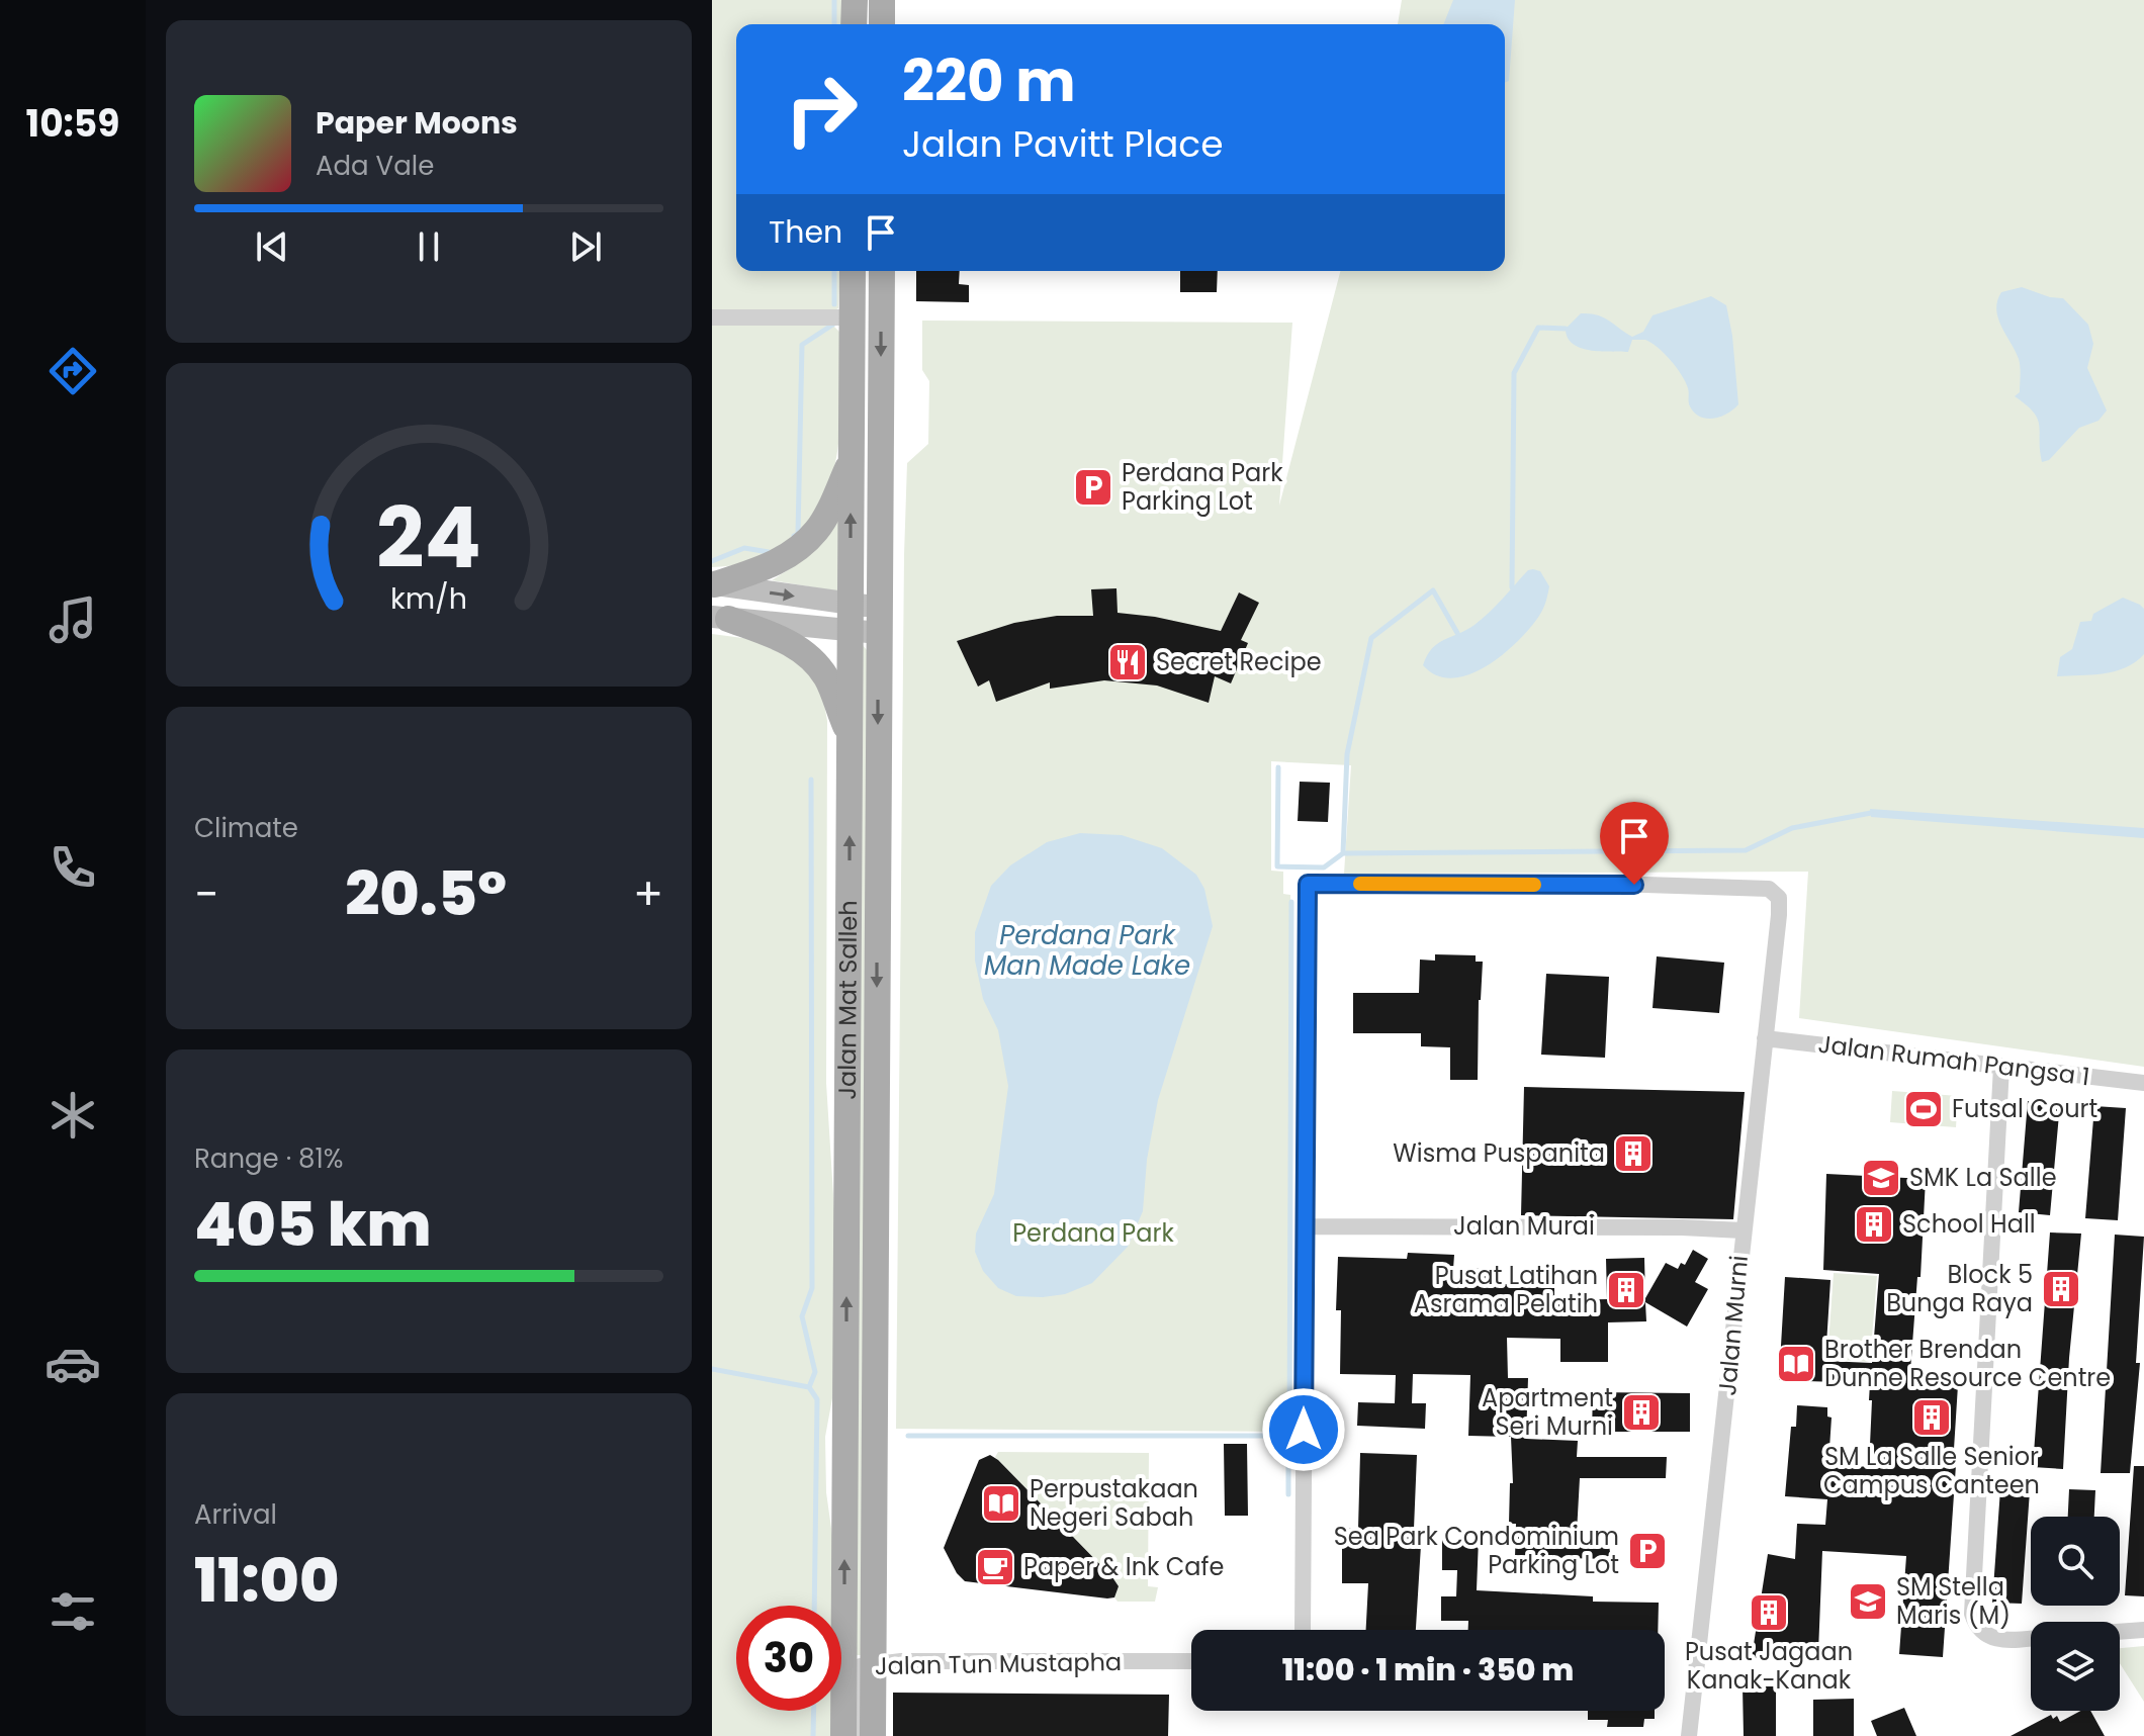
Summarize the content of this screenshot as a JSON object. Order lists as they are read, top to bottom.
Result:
{
  "streets": {
    "main road": ["Jalan Mat Salleh"],
    "street": [
      "Jalan Rumah Pangsa 1",
      "Jalan Murai",
      "Jalan Murni",
      "Jalan Tun Mustapha"
    ]
  },
  "crossings": [
    ["Jalan Mat Salleh", "Jalan Tun Mustapha"],
    ["Jalan Rumah Pangsa 1", "Jalan Murni"],
    ["Jalan Murai", "Jalan Murni"]
  ],
  "water": ["Perdana Park Man Made Lake"],
  "parks": ["Perdana Park"],
  "places": {
    "parking": ["Perdana Park Parking Lot", "Sea Park Condominium Parking Lot"],
    "restaurant": ["Secret Recipe"],
    "sports": ["Futsal Court"],
    "building": [
      "Wisma Puspanita",
      "School Hall",
      "Block 5 Bunga Raya",
      "Pusat Latihan Asrama Pelatih",
      "Apartment Seri Murni",
      "SM La Salle Senior Campus Canteen",
      "Pusat Jagaan Kanak-Kanak"
    ],
    "school or university": ["SMK La Salle", "SM Stella Maris (M)"],
    "library": ["Brother Brendan Dunne Resource Centre", "Perpustakaan Negeri Sabah"],
    "cafe": ["Paper & Ink Cafe"]
  },
  "page": {
    "tabs": "10:59",
    "turn": ["220 m", "Jalan Pavitt Place"],
    "song": ["Paper Moons", "Ada Vale"],
    "then": "Then",
    "tile": [
      "Climate",
      ["Range · 81%", "405 km"],
      ["Arrival", "11:00"]
    ],
    "heat": ["−", "20.5°", "+"],
    "limit": "30",
    "trip": "11:00 · 1 min · 350 m",
    "gauge": ["24", "km/h"]
  }
}
